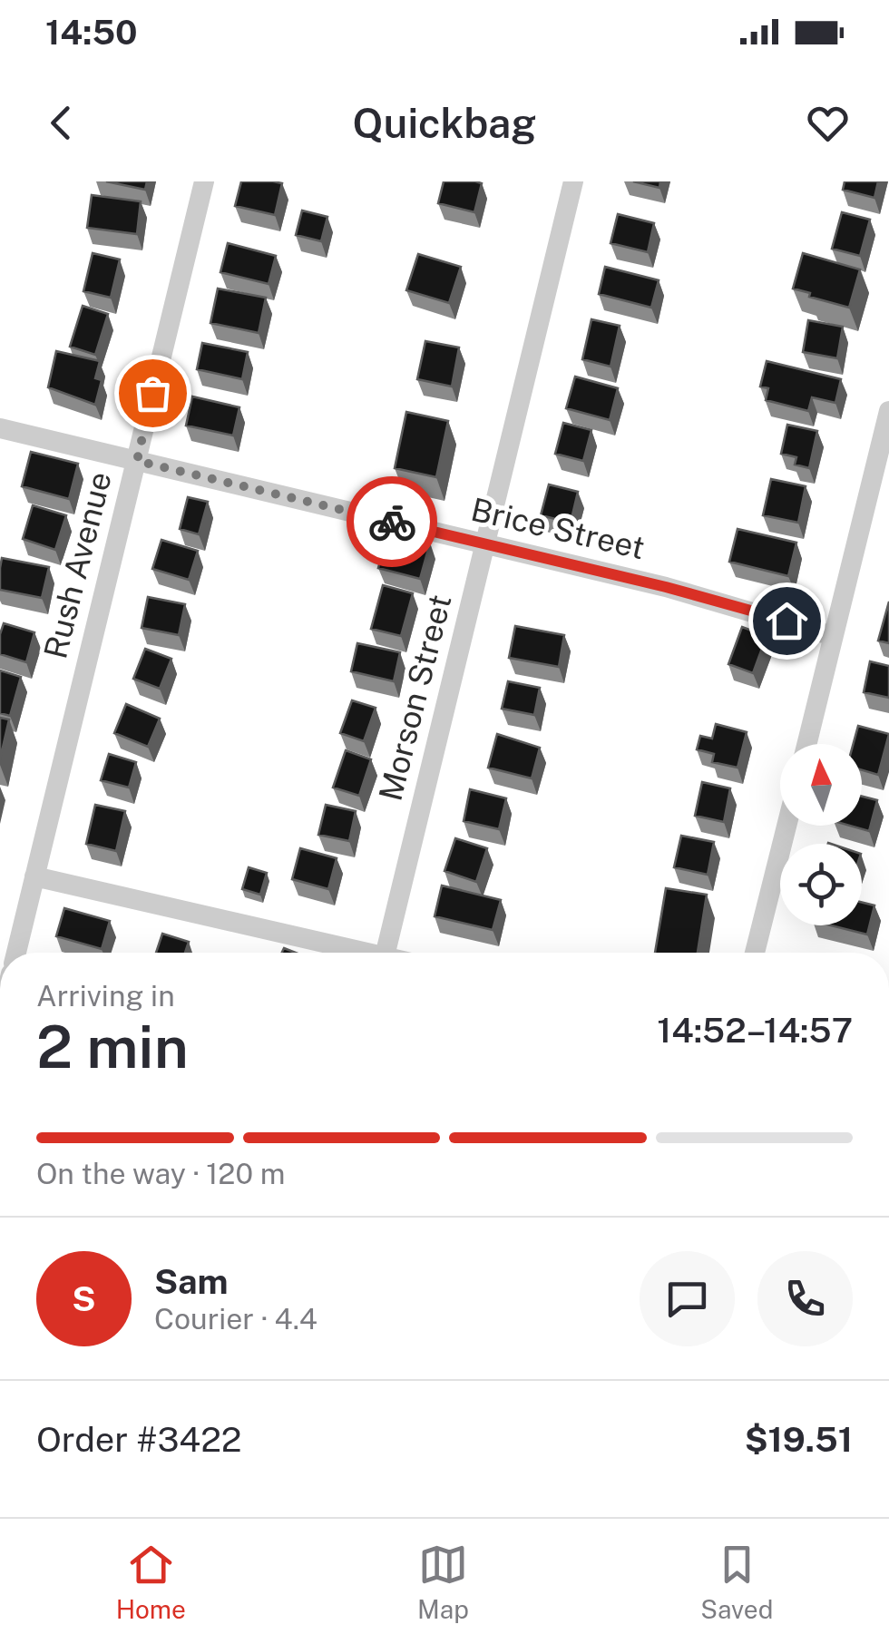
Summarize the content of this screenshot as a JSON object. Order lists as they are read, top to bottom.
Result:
{
  "streets": {
    "street": ["Brice Street", "Rush Avenue", "Morson Street"]
  },
  "crossings": [
    ["Brice Street", "Rush Avenue"],
    ["Brice Street", "Morson Street"]
  ],
  "north": "top",
  "page": {
    "status": "14:50",
    "header": "Quickbag",
    "heading": ["2 min", "Arriving in", "14:52–14:57"],
    "panel": [
      "Sam",
      "Courier · 4.4",
      "Order #3422",
      "$19.51"
    ],
    "bar": "On the way · 120 m",
    "round": "S",
    "tabs": ["Home", "Map", "Saved"]
  }
}
